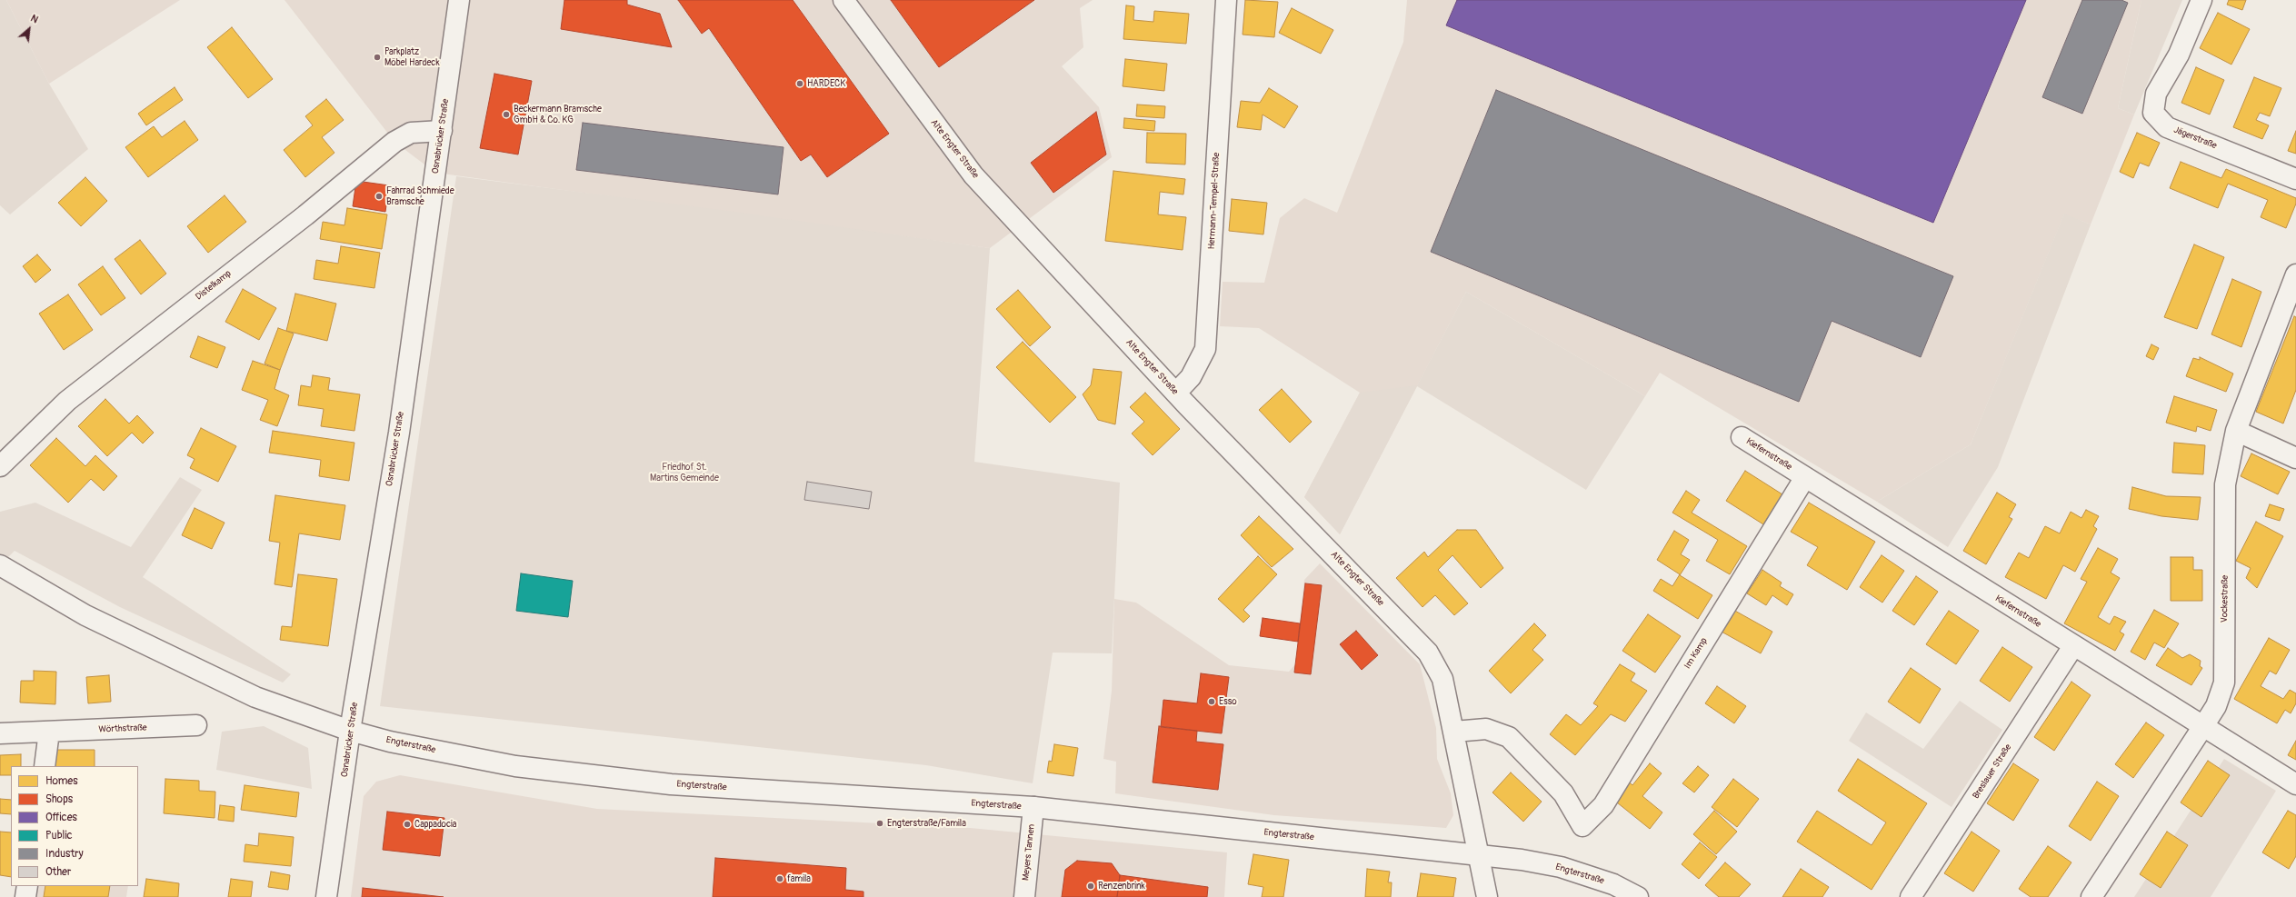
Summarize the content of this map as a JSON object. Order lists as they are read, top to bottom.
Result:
{
  "streets": {
    "main road": [
      "Osnabrücker Straße",
      "Jägerstraße",
      "Alte Engter Straße",
      "Hermann-Tempel-Straße",
      "Distelkamp",
      "Kiefernstraße",
      "Vockestraße",
      "Im Kamp",
      "Wörthstraße",
      "Engterstraße",
      "Breslauer Straße",
      "Meyers Tannen"
    ]
  },
  "crossings": [
    ["Osnabrücker Straße", "Distelkamp"],
    ["Osnabrücker Straße", "Engterstraße"],
    ["Alte Engter Straße", "Hermann-Tempel-Straße"],
    ["Alte Engter Straße", "Im Kamp"],
    ["Alte Engter Straße", "Engterstraße"],
    ["Kiefernstraße", "Vockestraße"],
    ["Kiefernstraße", "Im Kamp"],
    ["Kiefernstraße", "Breslauer Straße"],
    ["Engterstraße", "Meyers Tannen"]
  ],
  "parks": ["Friedhof St. Martins Gemeinde"],
  "places": [
    "Parkplatz Möbel Hardeck",
    "HARDECK",
    "Beckermann Bramsche GmbH & Co. KG",
    "Fahrrad Schmiede Bramsche",
    "Esso",
    "Engterstraße/Famila",
    "Cappadocia",
    "famila",
    "Renzenbrink"
  ],
  "legend": [
    "Homes",
    "Shops",
    "Offices",
    "Public",
    "Industry",
    "Other"
  ],
  "north": "top right"
}
